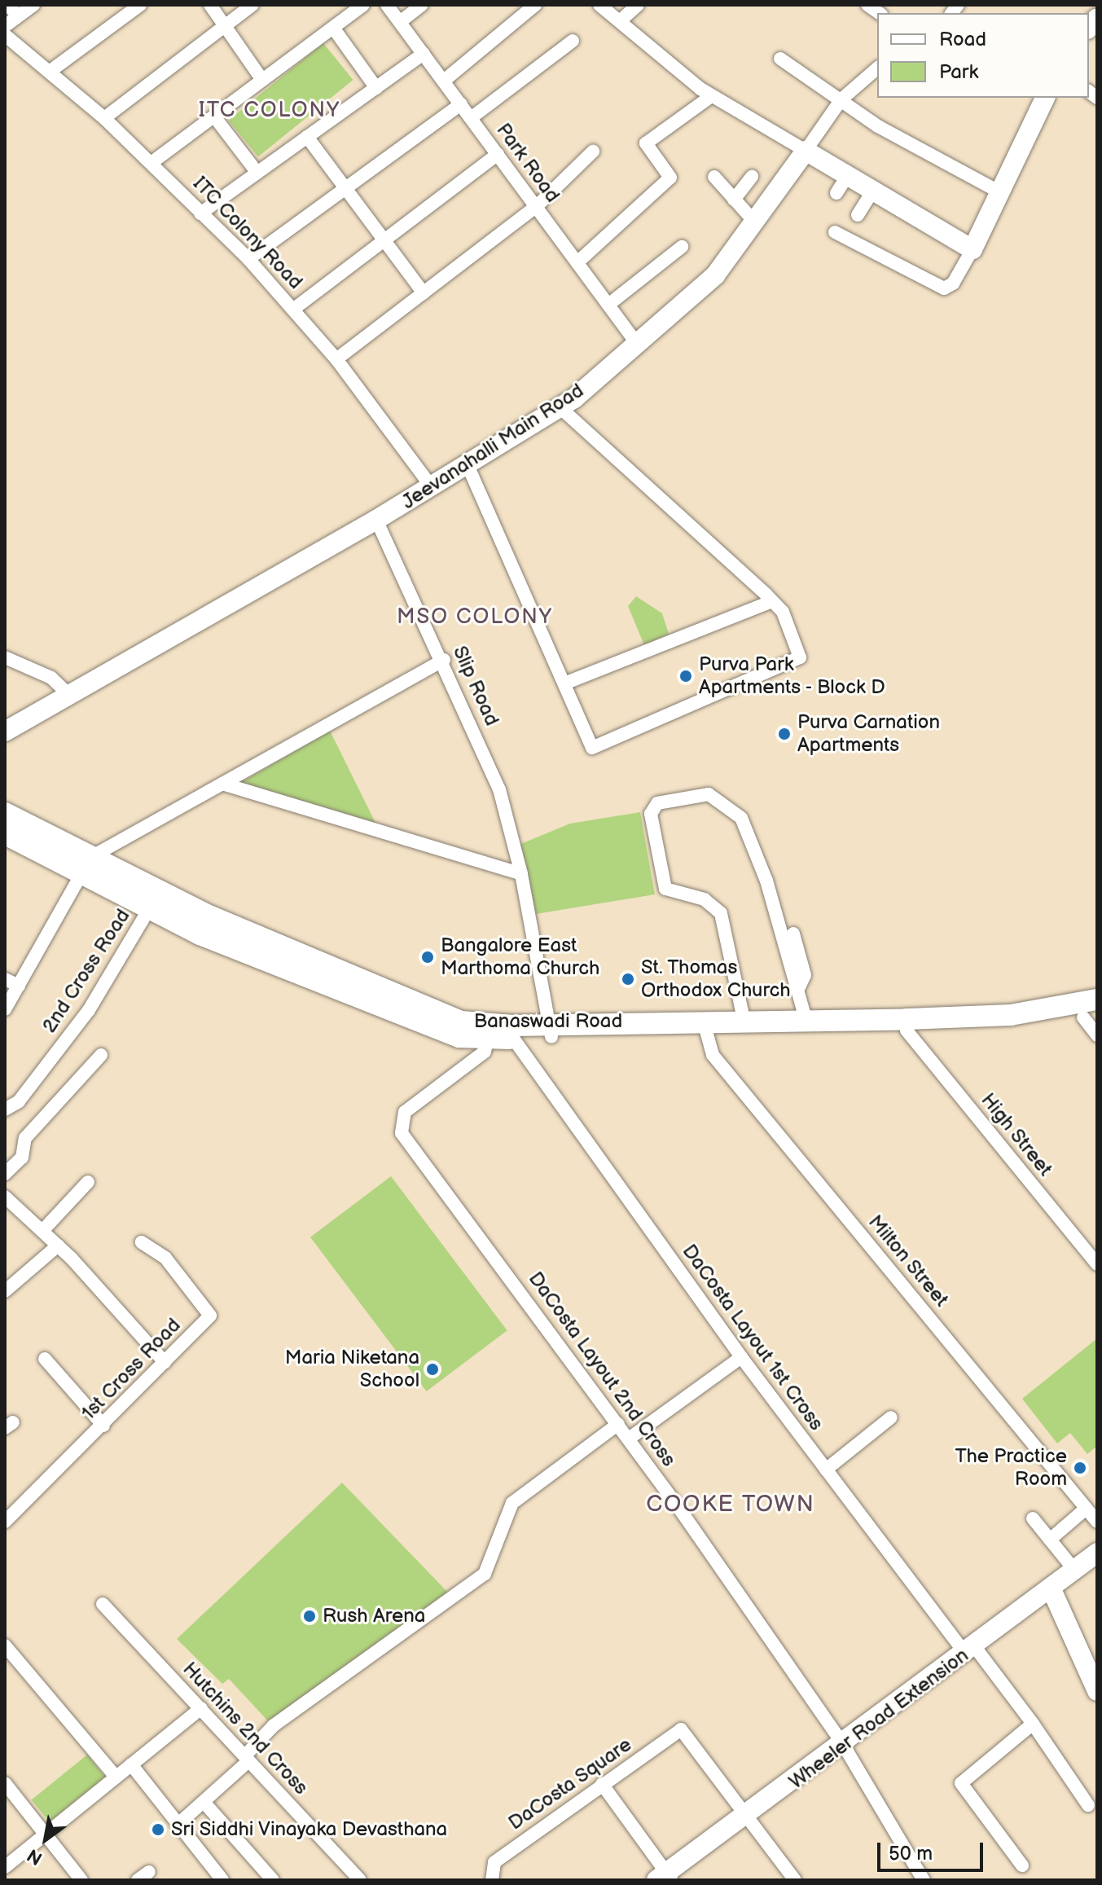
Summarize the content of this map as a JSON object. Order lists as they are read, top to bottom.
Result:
{
  "streets": {
    "main road": ["Banaswadi Road"],
    "street": [
      "Park Road",
      "ITC Colony Road",
      "Jeevanahalli Main Road",
      "Slip Road",
      "2nd Cross Road",
      "High Street",
      "Milton Street",
      "DaCosta Layout 1st Cross",
      "1st Cross Road",
      "DaCosta Layout 2nd Cross",
      "Wheeler Road Extension",
      "Hutchins 2nd Cross",
      "DaCosta Square"
    ]
  },
  "crossings": [
    ["Park Road", "Jeevanahalli Main Road"],
    ["ITC Colony Road", "Jeevanahalli Main Road"],
    ["Jeevanahalli Main Road", "Slip Road"],
    ["Slip Road", "Banaswadi Road"],
    ["2nd Cross Road", "Banaswadi Road"],
    ["Banaswadi Road", "High Street"],
    ["Banaswadi Road", "Milton Street"],
    ["Banaswadi Road", "DaCosta Layout 1st Cross"],
    ["Banaswadi Road", "DaCosta Layout 2nd Cross"],
    ["DaCosta Layout 1st Cross", "Wheeler Road Extension"],
    ["DaCosta Layout 2nd Cross", "Wheeler Road Extension"],
    ["Wheeler Road Extension", "DaCosta Square"]
  ],
  "districts": ["ITC COLONY", "MSO COLONY", "COOKE TOWN"],
  "places": [
    "Purva Park Apartments - Block D",
    "Purva Carnation Apartments",
    "Bangalore East Marthoma Church",
    "St. Thomas Orthodox Church",
    "Maria Niketana School",
    "The Practice Room",
    "Rush Arena",
    "Sri Siddhi Vinayaka Devasthana"
  ],
  "legend": ["Road", "Park"],
  "scale_bar": "50 m",
  "north": "bottom left"
}
